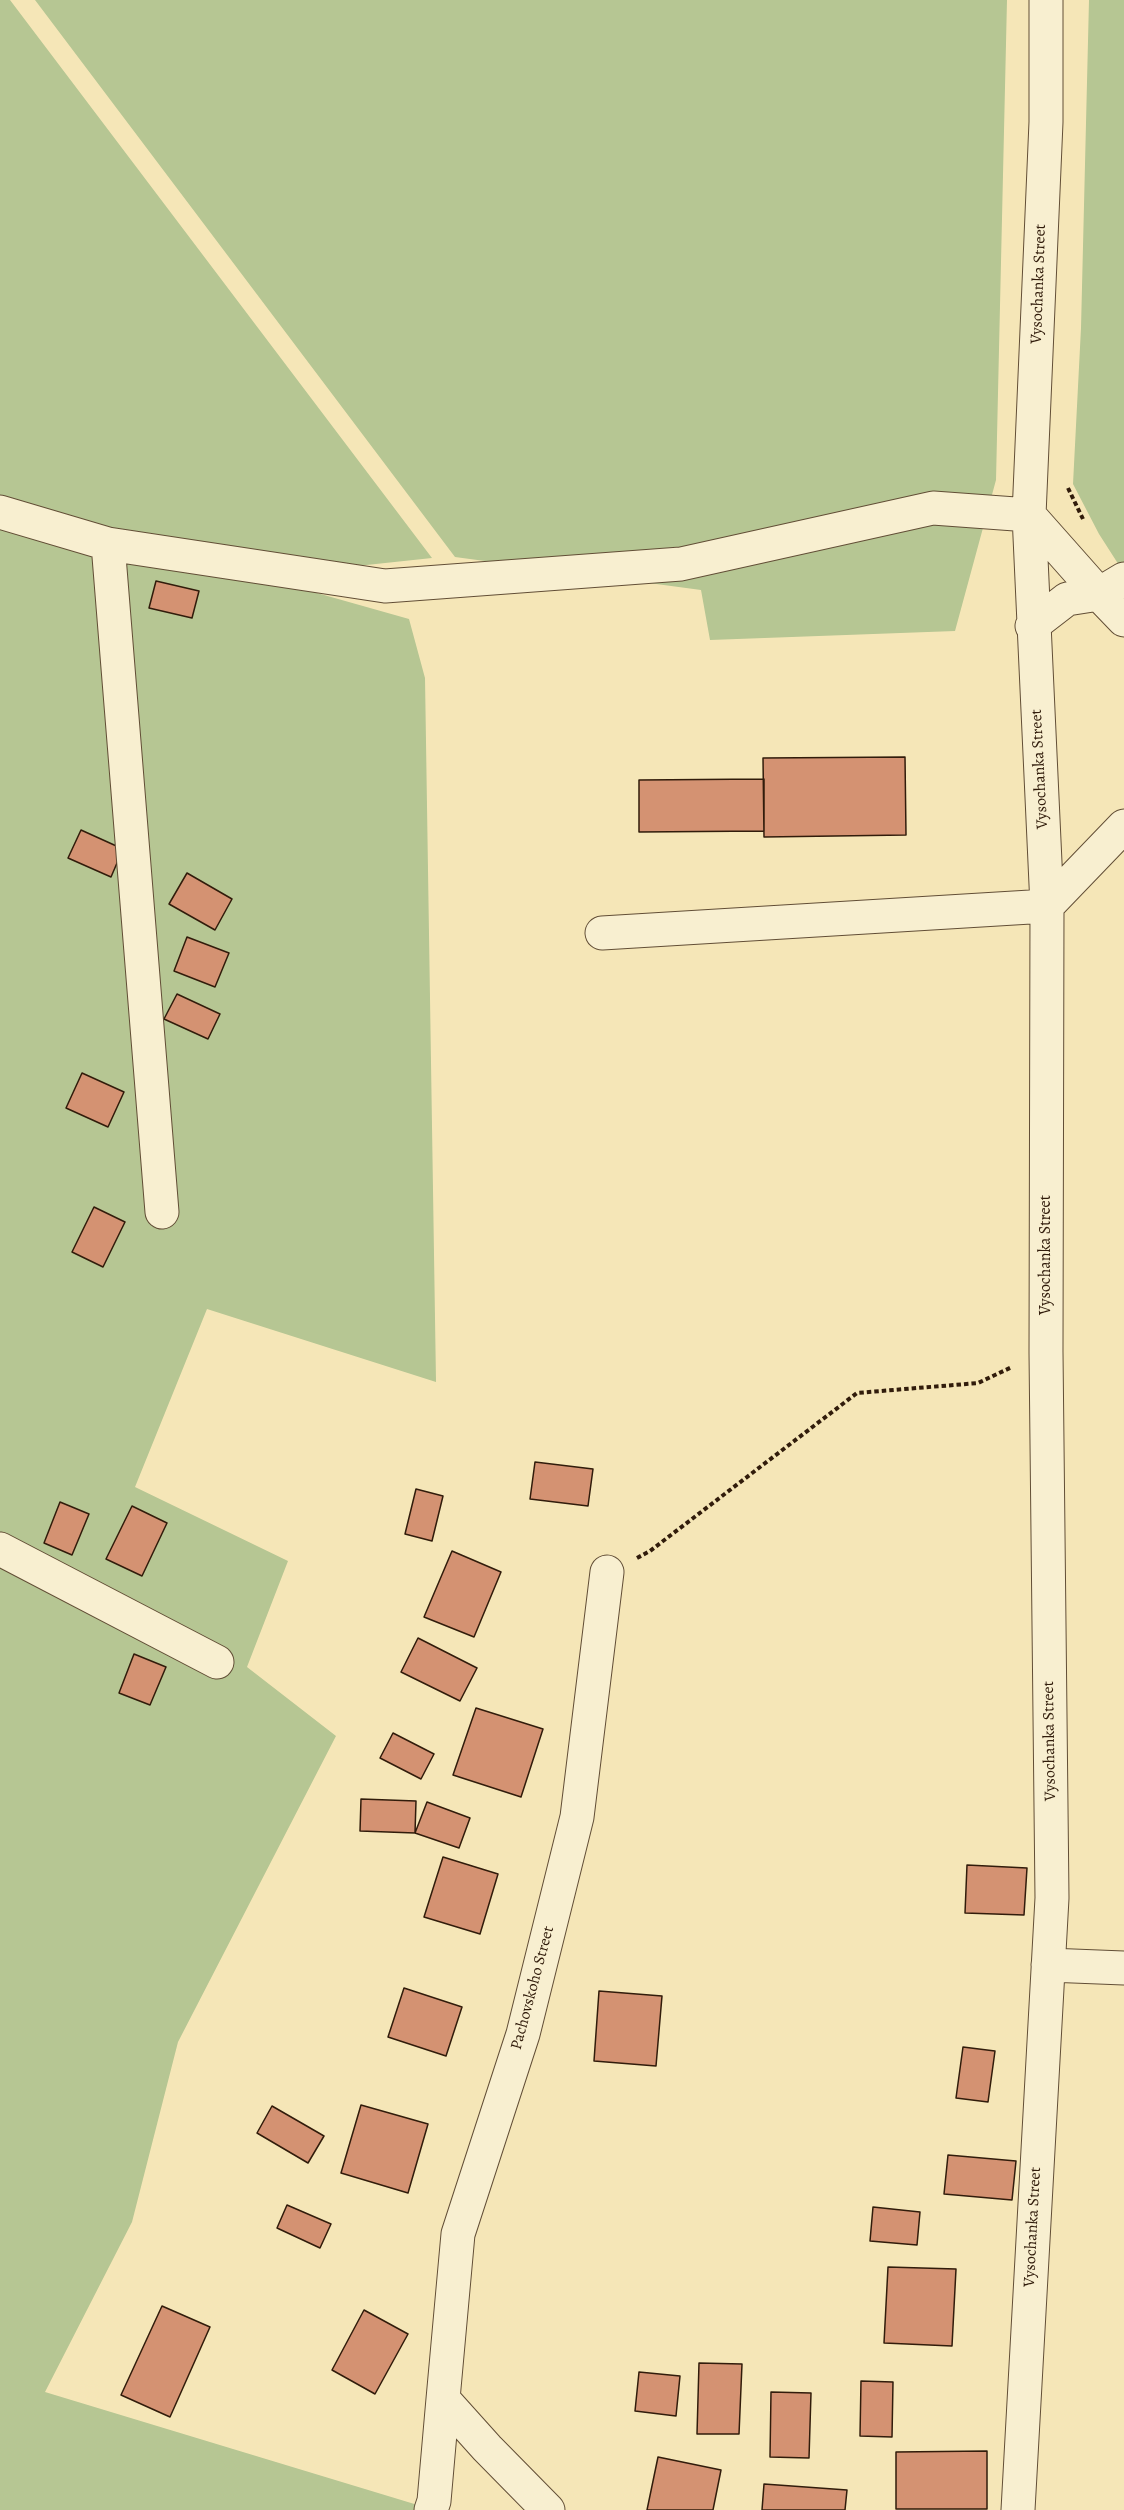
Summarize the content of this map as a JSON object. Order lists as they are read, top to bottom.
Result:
{
  "streets": {
    "street": ["Vysochanka Street", "Pachovskoho Street"]
  }
}
